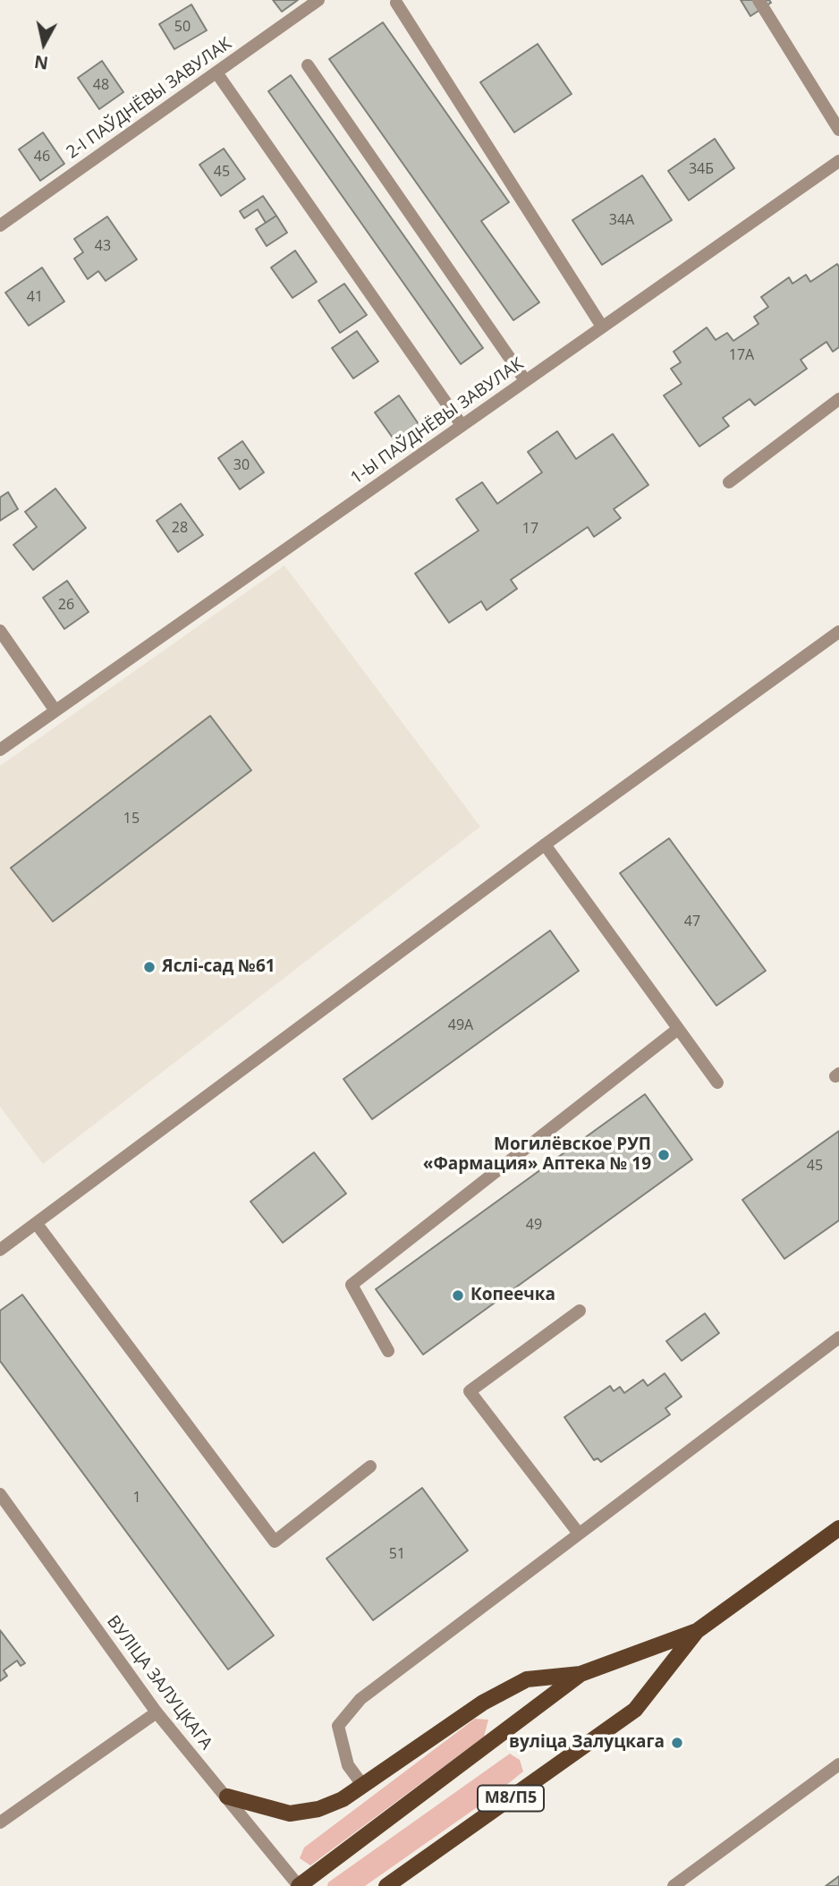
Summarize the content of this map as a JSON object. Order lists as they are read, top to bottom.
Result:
{
  "streets": {
    "main road": ["М8/П5"],
    "street": ["2-І ПАЎДНЁВЫ ЗАВУЛАК", "1-Ы ПАЎДНЁВЫ ЗАВУЛАК", "ВУЛІЦА ЗАЛУЦКАГА"]
  },
  "places": [
    "Яслі-сад №61",
    "Могилёвское РУП «Фармация» Аптека № 19",
    "Копеечка",
    "вуліца Залуцкага"
  ],
  "house_numbers": [
    "50",
    "48",
    "46",
    "34Б",
    "45",
    "34А",
    "43",
    "41",
    "17А",
    "30",
    "28",
    "17",
    "26",
    "15",
    "47",
    "49А",
    "45",
    "49",
    "1",
    "51"
  ],
  "north": "bottom"
}
